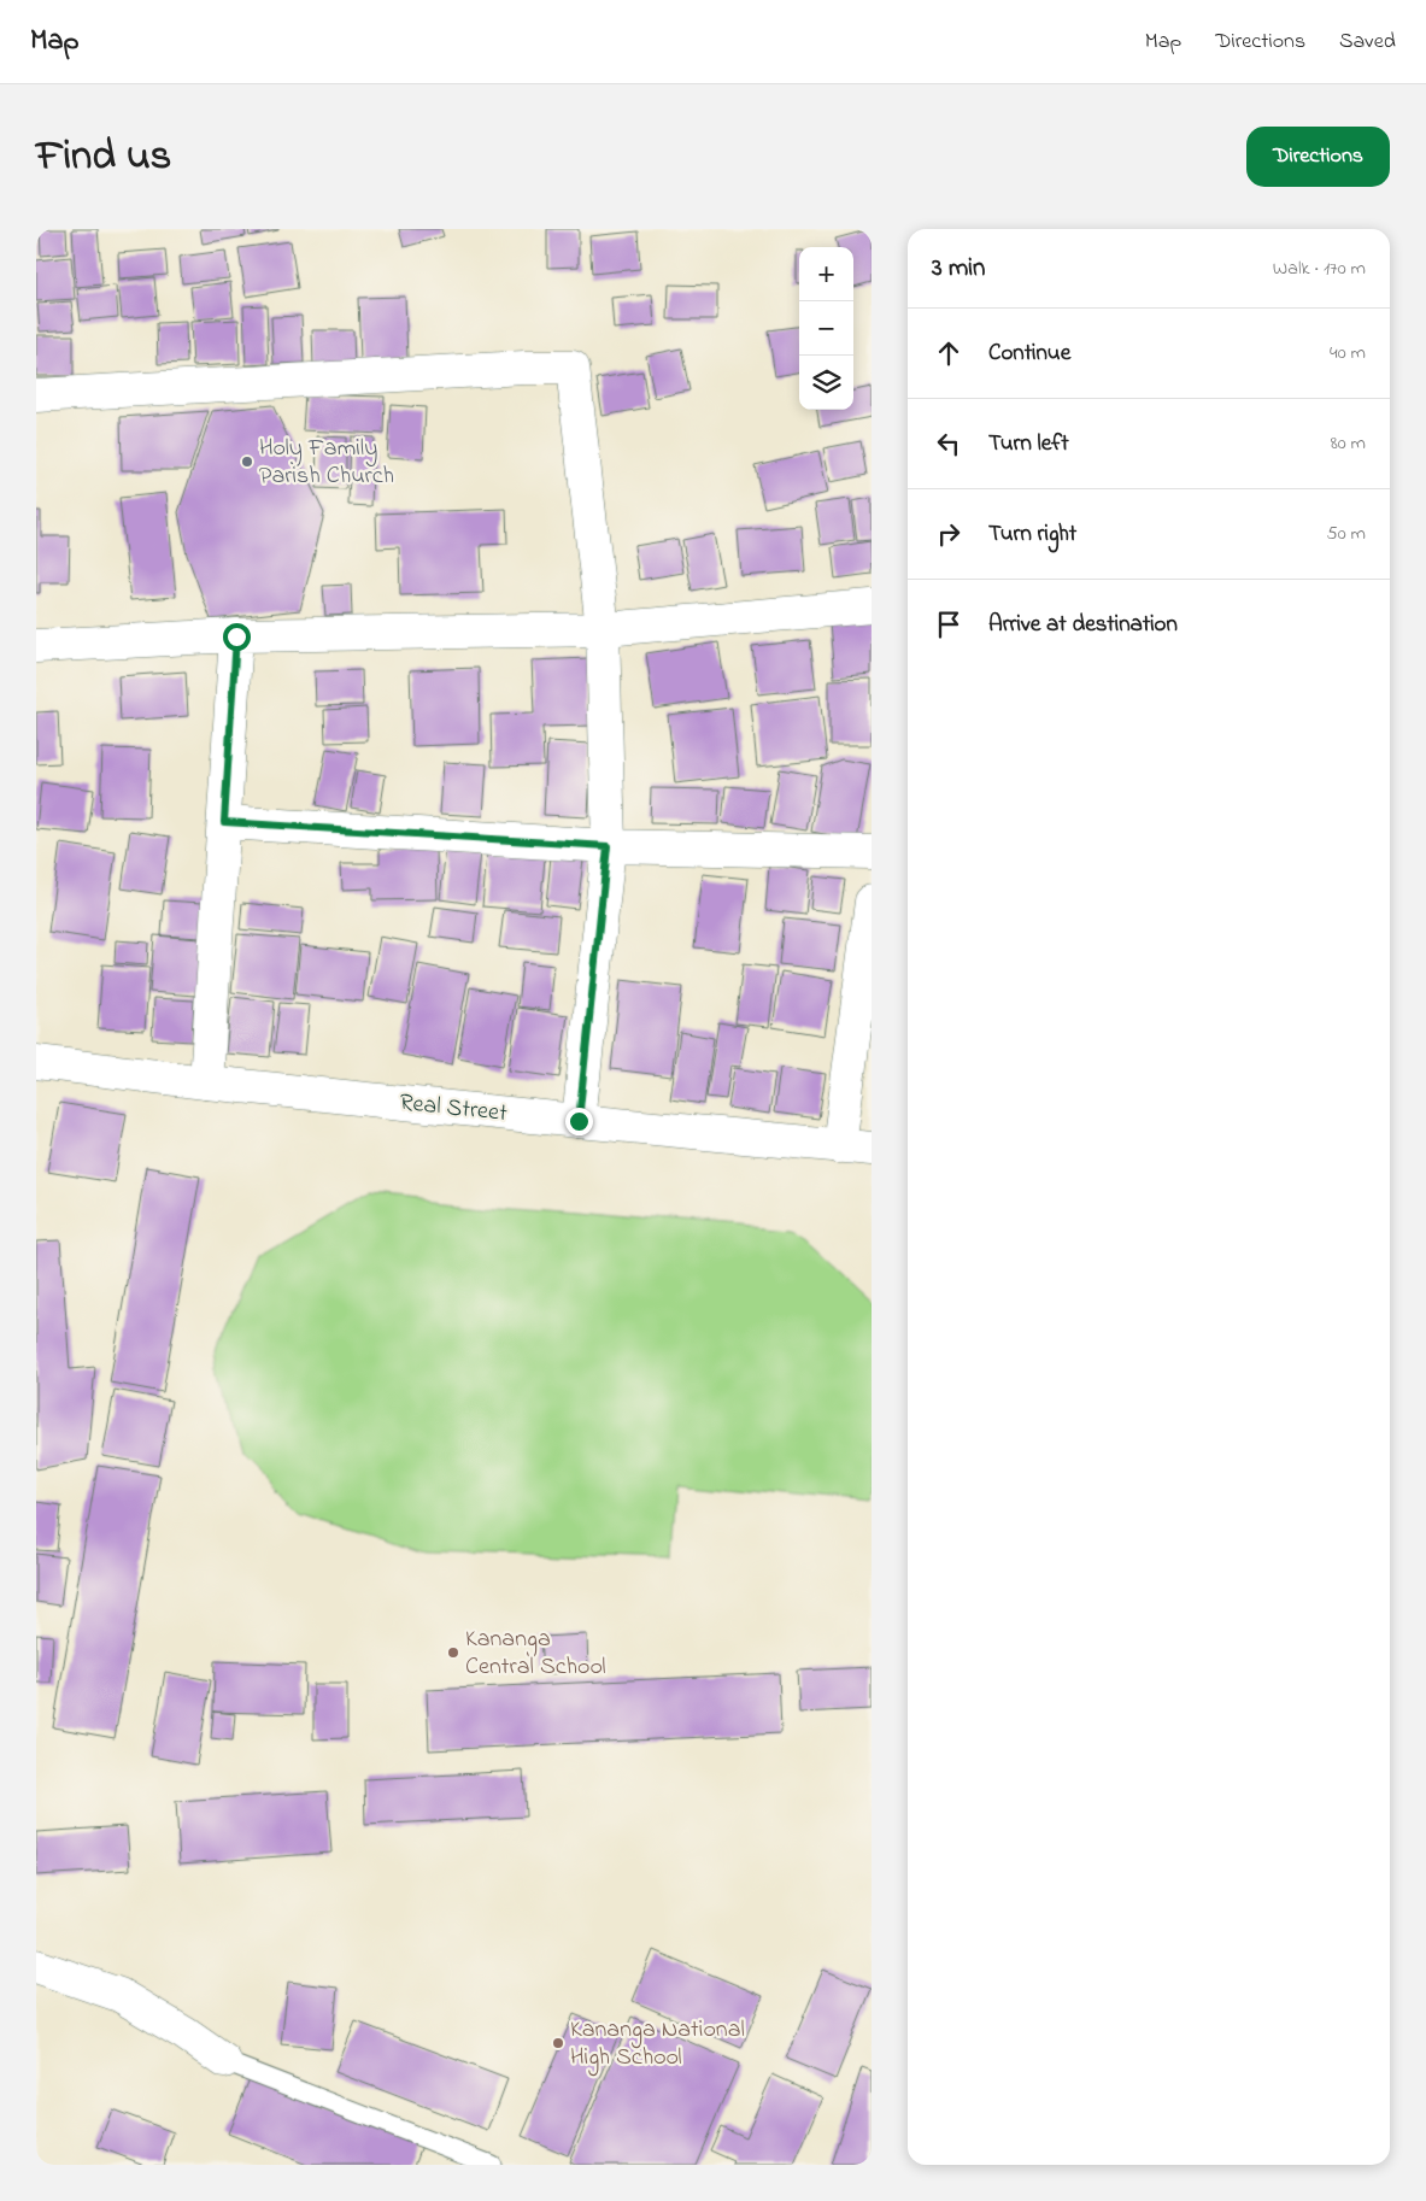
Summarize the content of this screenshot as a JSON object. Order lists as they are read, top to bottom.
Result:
{
  "streets": {
    "main road": ["Real Street"]
  },
  "places": ["Holy Family Parish Church", "Kananga Central School", "Kananga National High School"],
  "page": {
    "header": "Map",
    "nav": ["Map", "Directions", "Saved"],
    "title": "Find us",
    "buttons": "Directions",
    "heading": ["3 min", "Walk · 170 m"],
    "map_buttons": ["+", "−"],
    "list": [
      ["Continue", "40 m"],
      ["Turn left", "80 m"],
      ["Turn right", "50 m"],
      "Arrive at destination"
    ]
  }
}
